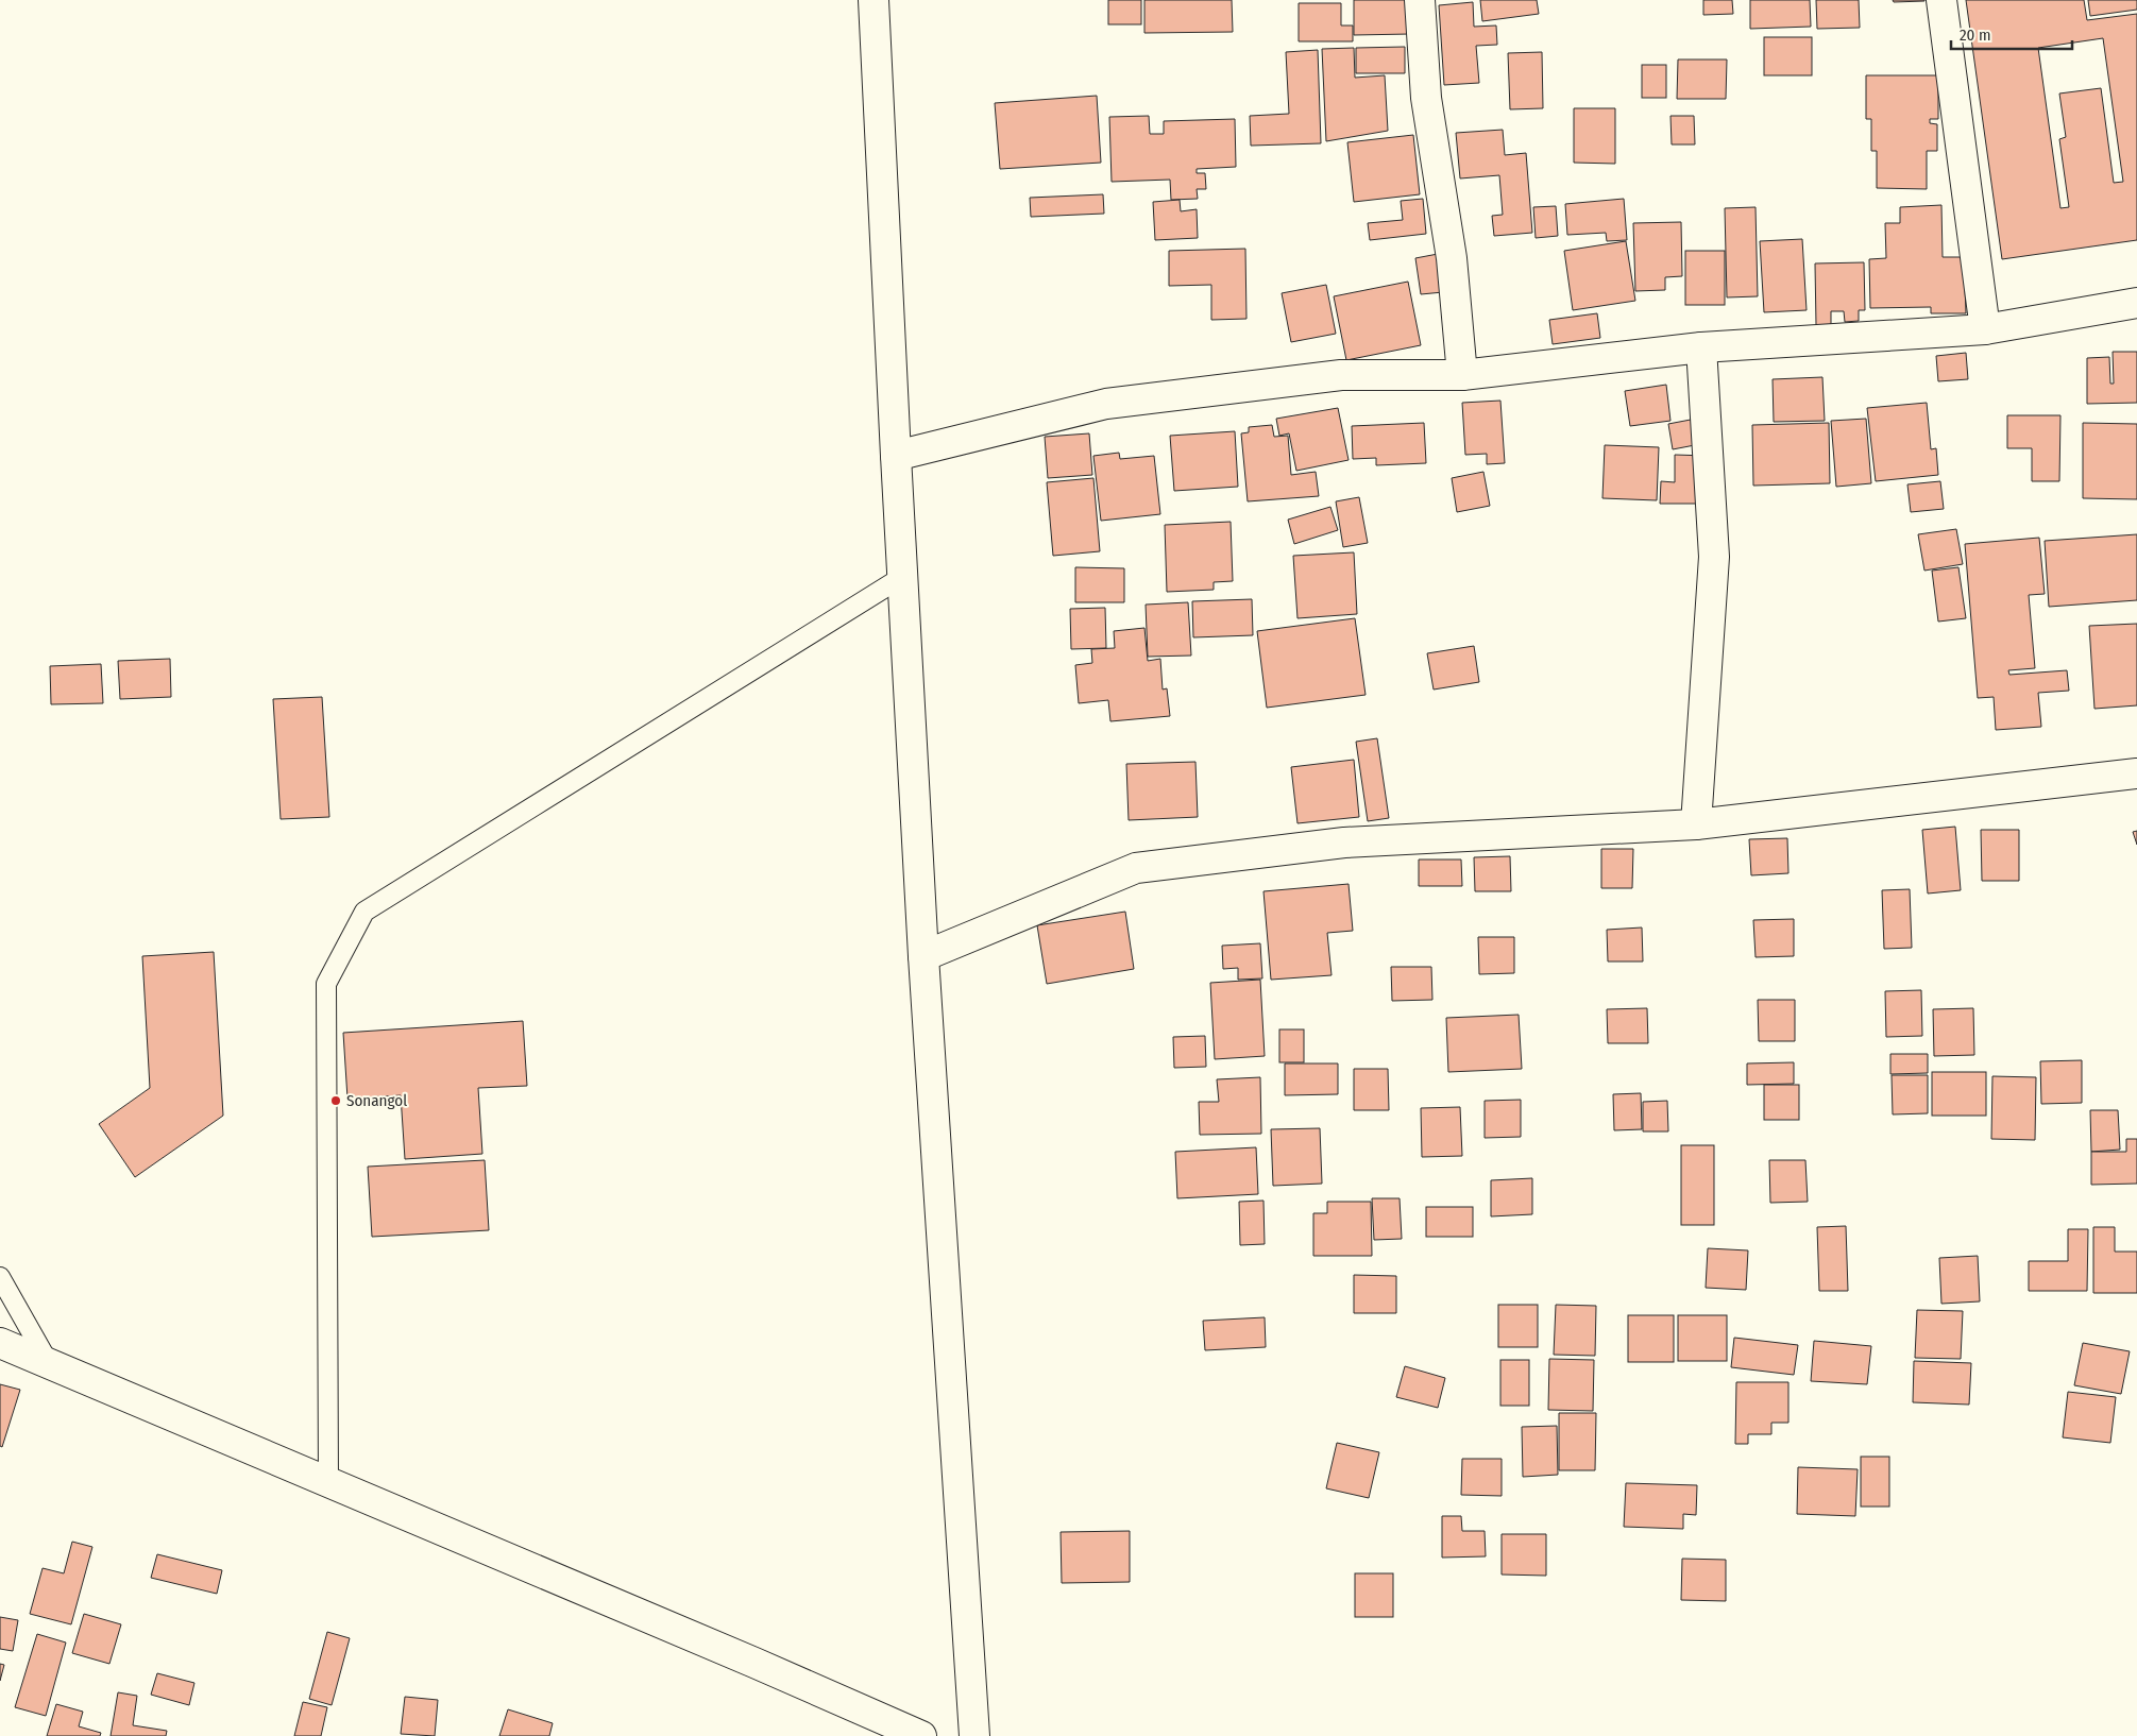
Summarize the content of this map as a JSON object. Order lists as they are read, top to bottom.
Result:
{
  "places": ["Sonangol"],
  "scale_bar": "20 m"
}
